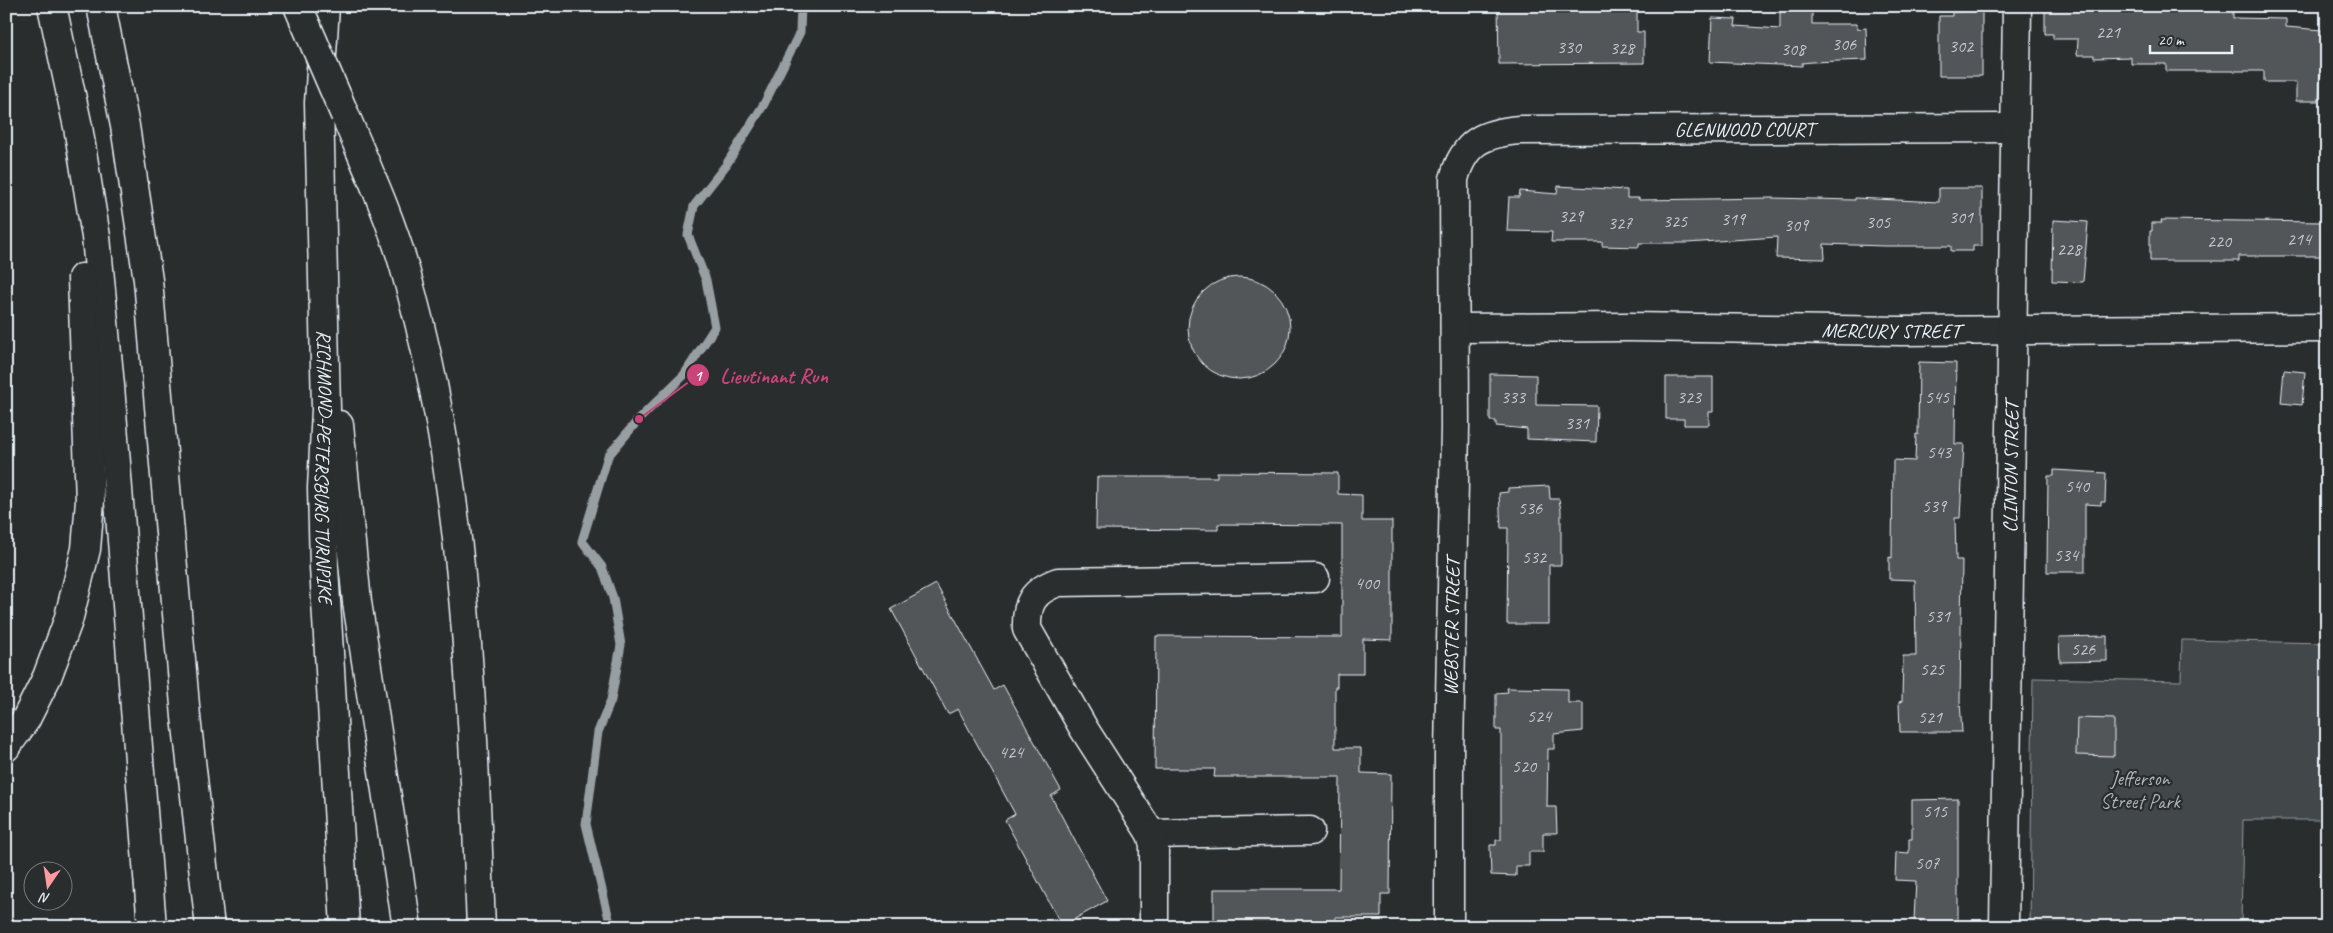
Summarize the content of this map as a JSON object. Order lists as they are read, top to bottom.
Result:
{
  "streets": {
    "main road": [
      "GLENWOOD COURT",
      "MERCURY STREET",
      "RICHMOND-PETERSBURG TURNPIKE",
      "CLINTON STREET",
      "WEBSTER STREET"
    ]
  },
  "crossings": [
    ["GLENWOOD COURT", "CLINTON STREET"],
    ["GLENWOOD COURT", "WEBSTER STREET"],
    ["MERCURY STREET", "CLINTON STREET"],
    ["MERCURY STREET", "WEBSTER STREET"]
  ],
  "parks": ["Jefferson Street Park"],
  "places": ["Lieutinant Run"],
  "house_numbers": [
    "221",
    "306",
    "302",
    "330",
    "328",
    "308",
    "329",
    "301",
    "319",
    "325",
    "305",
    "327",
    "309",
    "214",
    "220",
    "228",
    "333",
    "323",
    "545",
    "331",
    "543",
    "540",
    "539",
    "536",
    "534",
    "532",
    "400",
    "531",
    "526",
    "525",
    "524",
    "521",
    "424",
    "520",
    "515",
    "507"
  ],
  "scale_bar": "20 m",
  "north": "bottom"
}
